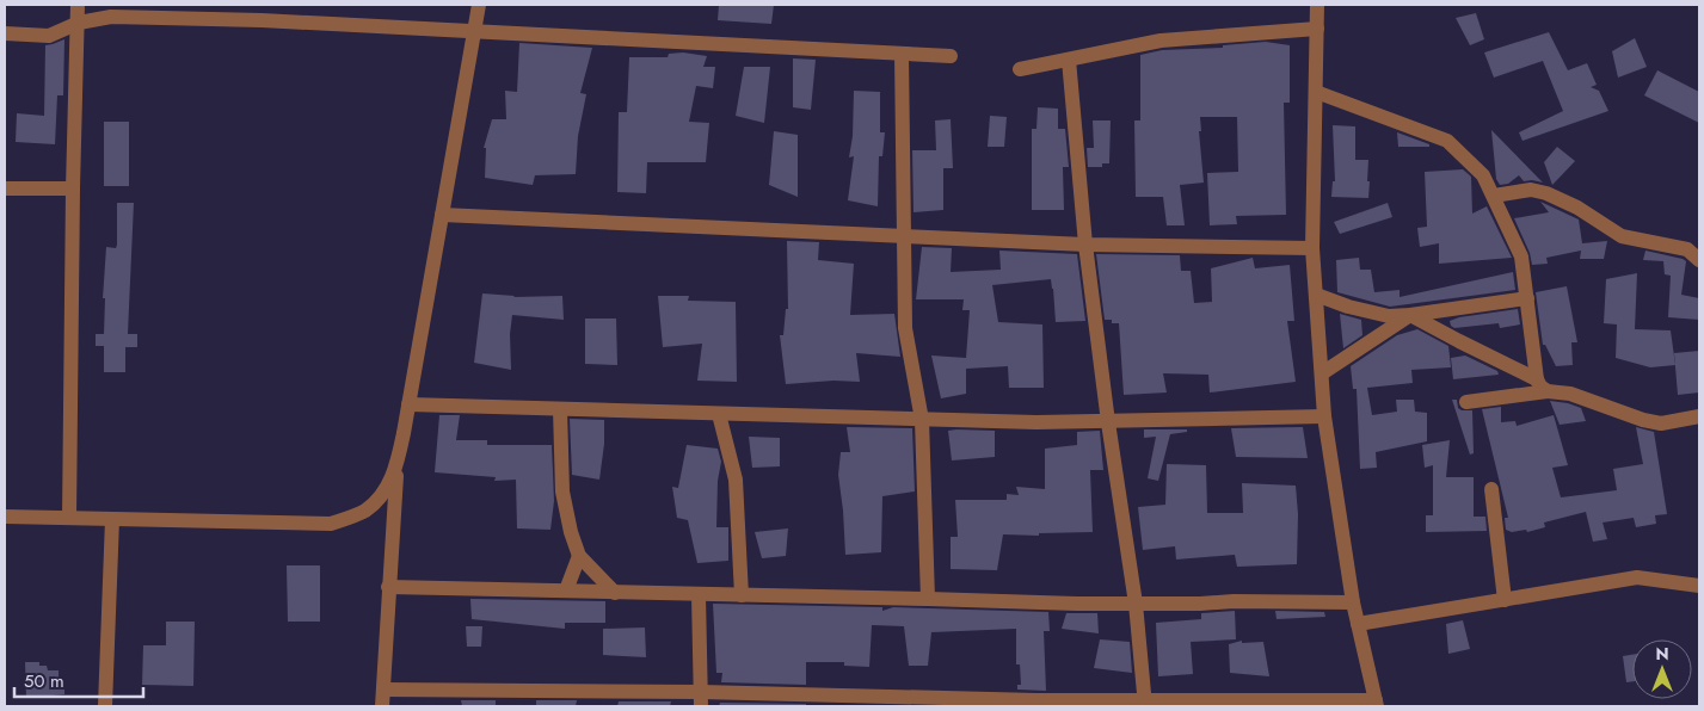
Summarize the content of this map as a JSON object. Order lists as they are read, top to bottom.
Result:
{
  "scale_bar": "50 m",
  "north": "top"
}
